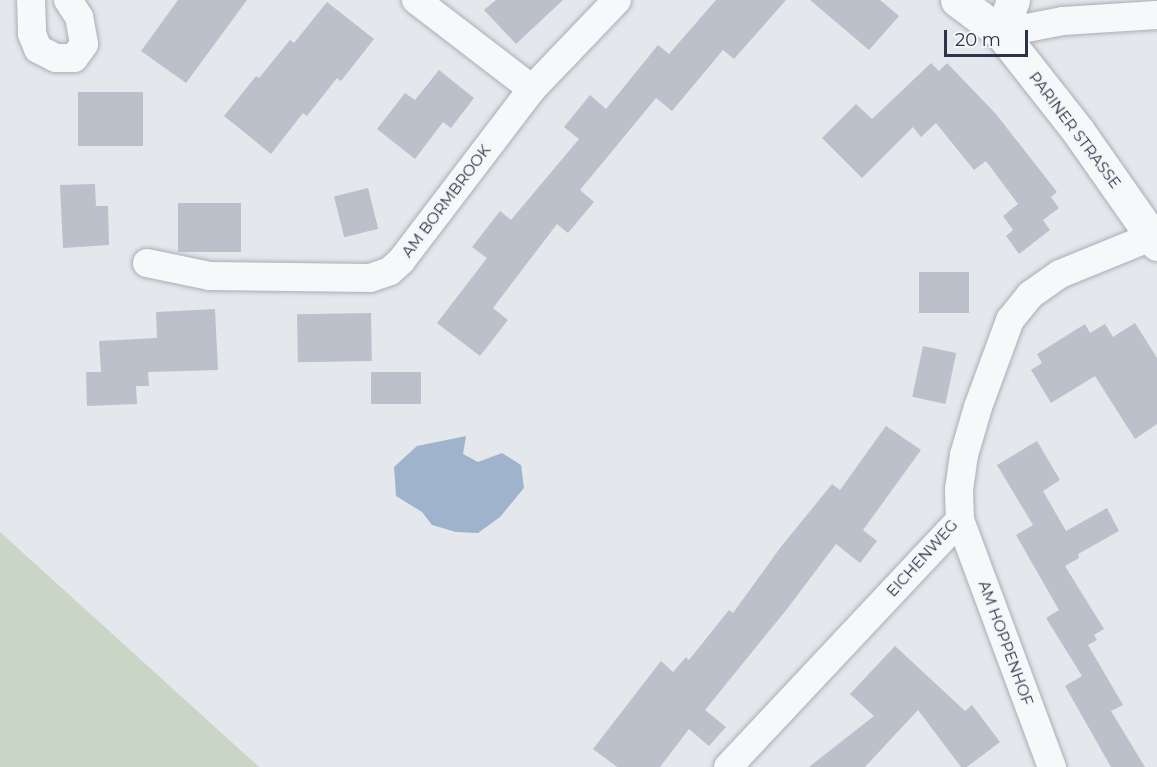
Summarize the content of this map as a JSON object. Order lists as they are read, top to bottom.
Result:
{
  "streets": {
    "street": [
      "PARINER STRASSE",
      "AM BORMBROOK",
      "EICHENWEG",
      "AM HOPPENHOF"
    ]
  },
  "crossings": [
    ["PARINER STRASSE", "EICHENWEG"],
    ["EICHENWEG", "AM HOPPENHOF"]
  ],
  "scale_bar": "20 m"
}
